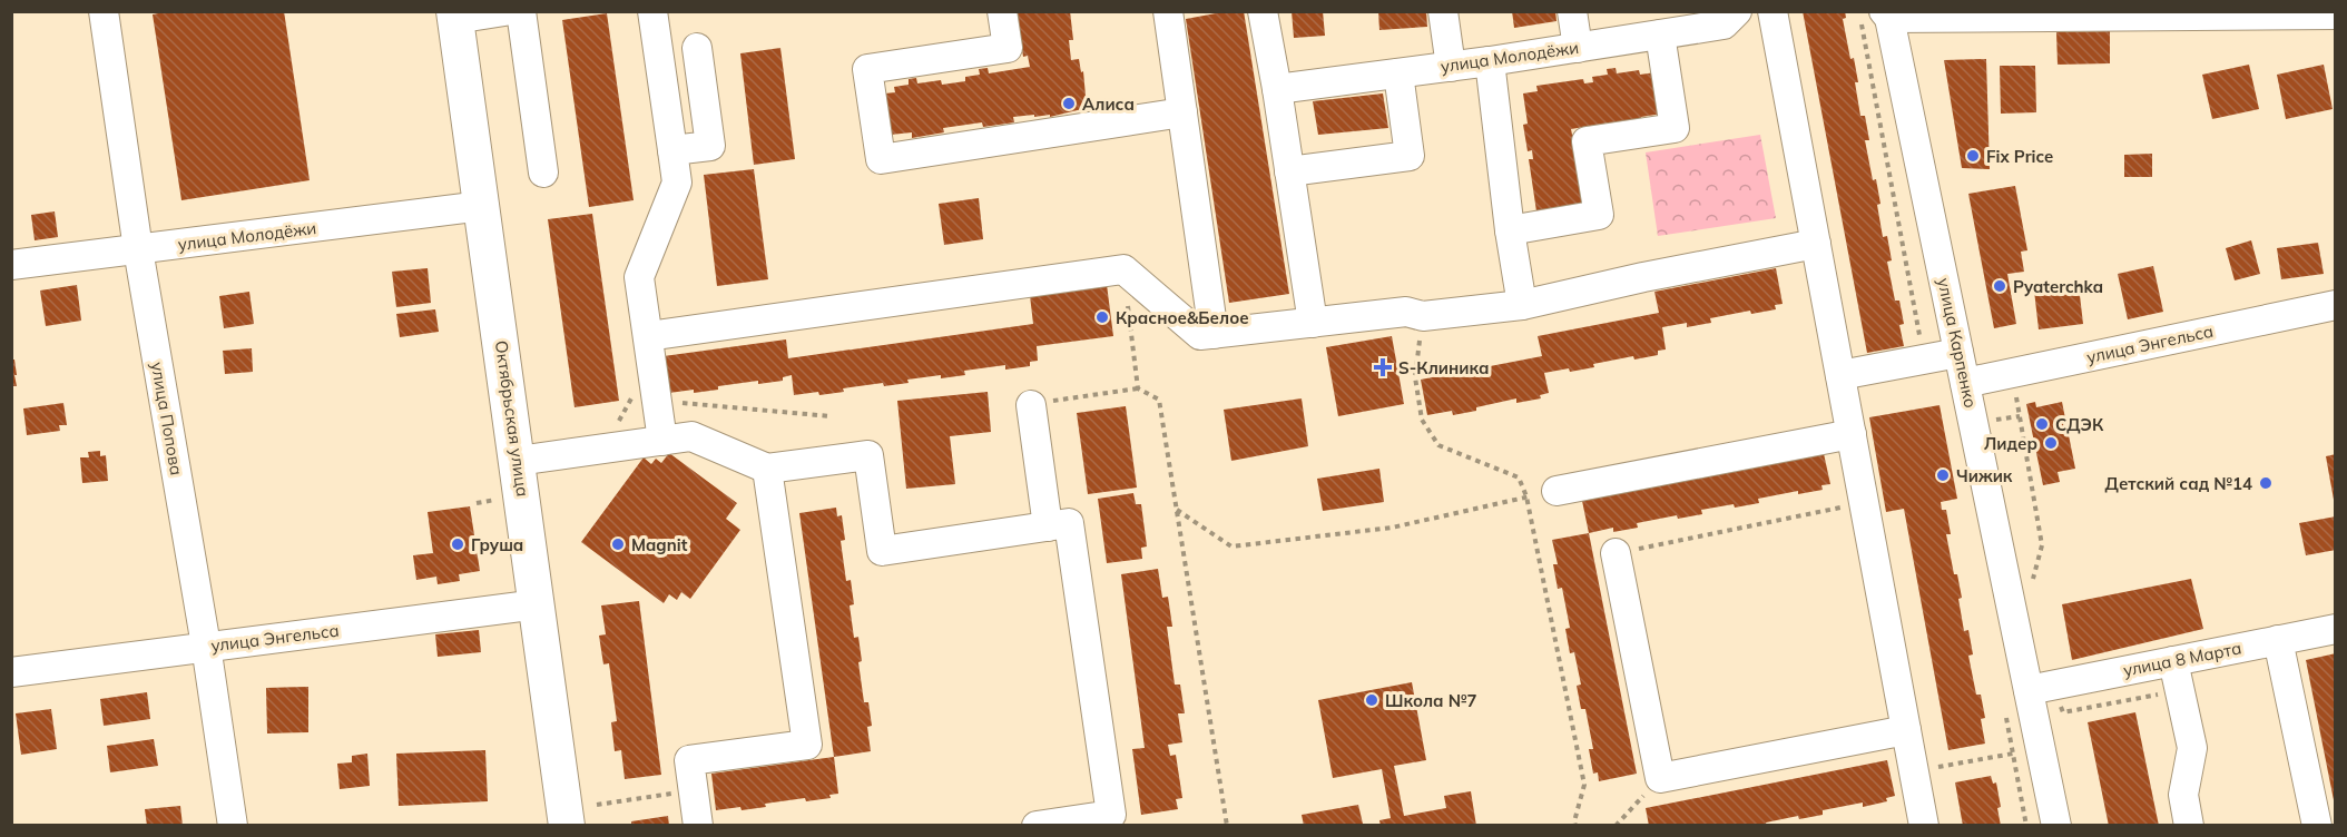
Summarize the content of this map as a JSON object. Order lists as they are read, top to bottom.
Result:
{
  "streets": {
    "main road": ["Октябрьская улица"],
    "street": [
      "улица Молодёжи",
      "улица Карпенко",
      "улица Энгельса",
      "улица Попова",
      "улица 8 Марта"
    ]
  },
  "crossings": [
    ["улица Молодёжи", "улица Попова"],
    ["улица Молодёжи", "Октябрьская улица"],
    ["улица Карпенко", "улица Энгельса"],
    ["улица Карпенко", "улица 8 Марта"],
    ["улица Энгельса", "улица Попова"],
    ["улица Энгельса", "Октябрьская улица"]
  ],
  "places": {
    "other": [
      "Алиса",
      "Fix Price",
      "Pyaterchka",
      "Красное&Белое",
      "СДЭК",
      "Лидер",
      "Чижик",
      "Детский сад №14",
      "Груша",
      "Magnit",
      "Школа №7"
    ],
    "health": ["S-Клиника"]
  }
}
